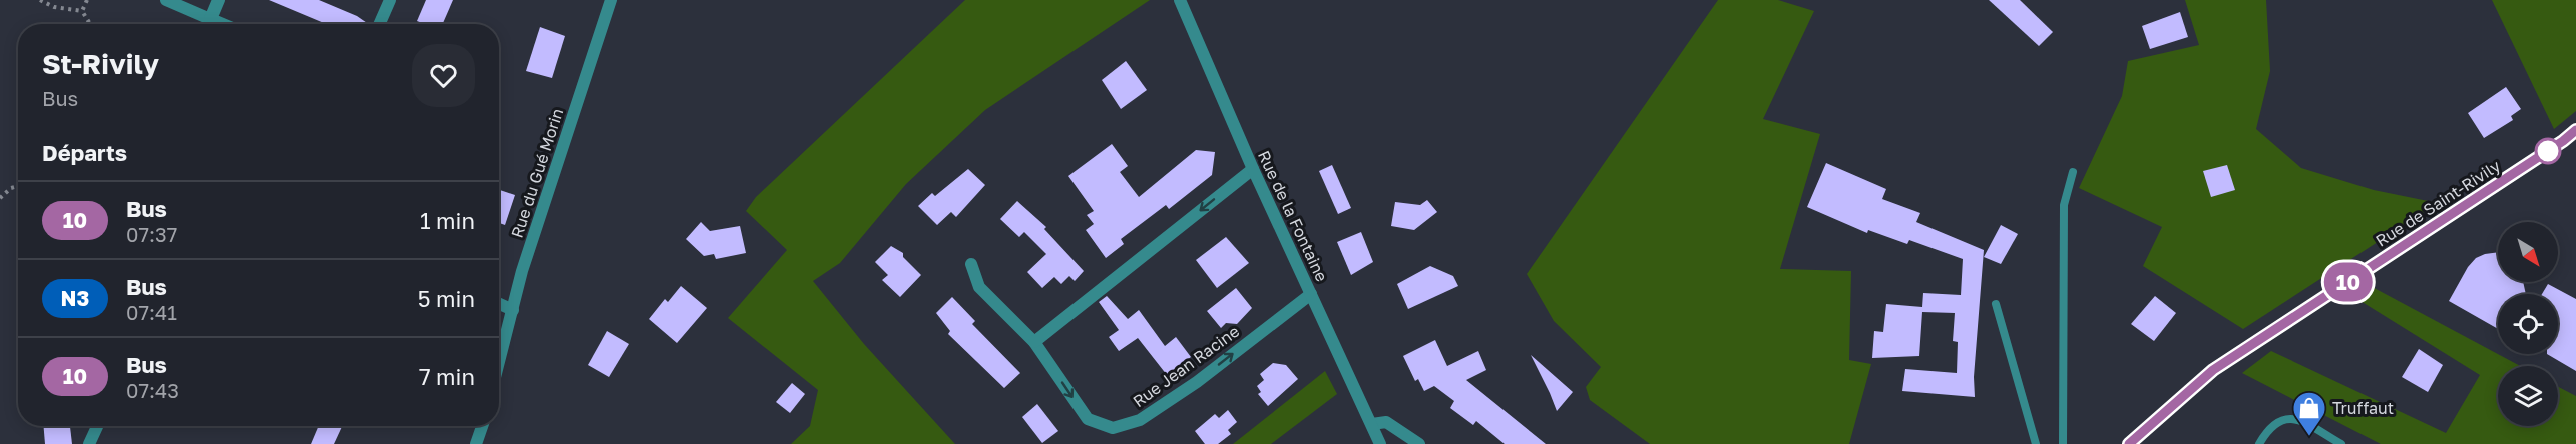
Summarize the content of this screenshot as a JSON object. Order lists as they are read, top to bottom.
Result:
{
  "streets": {
    "street": [
      "Rue du Gué Morin",
      "Rue de Saint-Rivily",
      "Rue de la Fontaine",
      "Rue Jean Racine"
    ]
  },
  "crossings": [
    ["Rue de la Fontaine", "Rue Jean Racine"]
  ],
  "places": {
    "shop": ["Truffaut"]
  },
  "lines": ["bus line 10"],
  "north": "bottom right",
  "page": {
    "on_map": "10",
    "heading": [
      ["St-Rivily", "Bus"],
      "Départs"
    ],
    "list": [
      {
        "mark": "10",
        "name": "Bus",
        "note": "07:37",
        "value": "1 min"
      },
      {
        "mark": "N3",
        "name": "Bus",
        "note": "07:41",
        "value": "5 min"
      },
      {
        "mark": "10",
        "name": "Bus",
        "note": "07:43",
        "value": "7 min"
      }
    ]
  }
}
